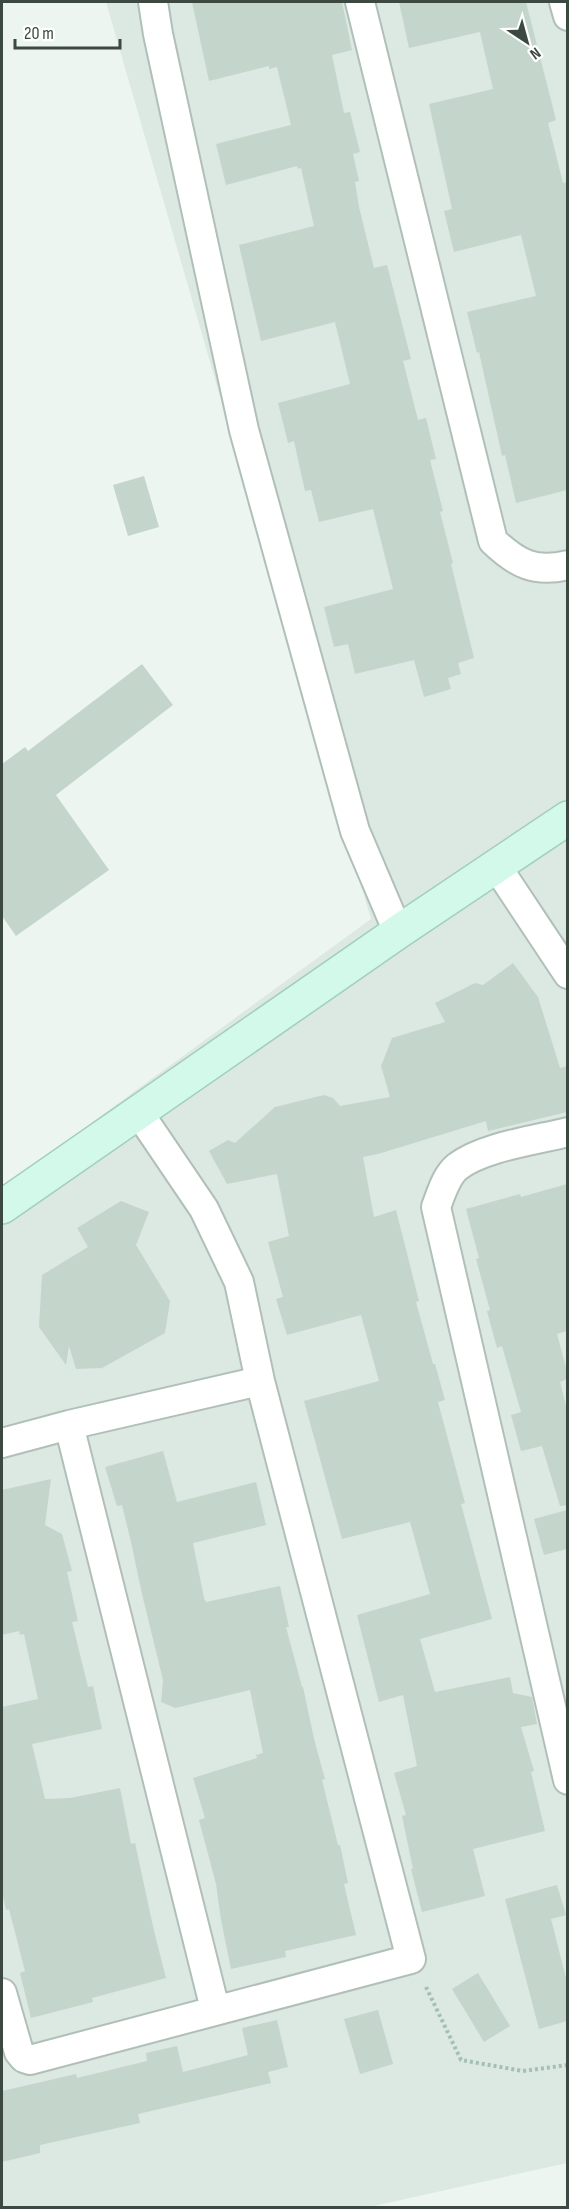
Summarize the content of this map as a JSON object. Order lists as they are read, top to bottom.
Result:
{
  "scale_bar": "20 m",
  "north": "bottom right"
}
